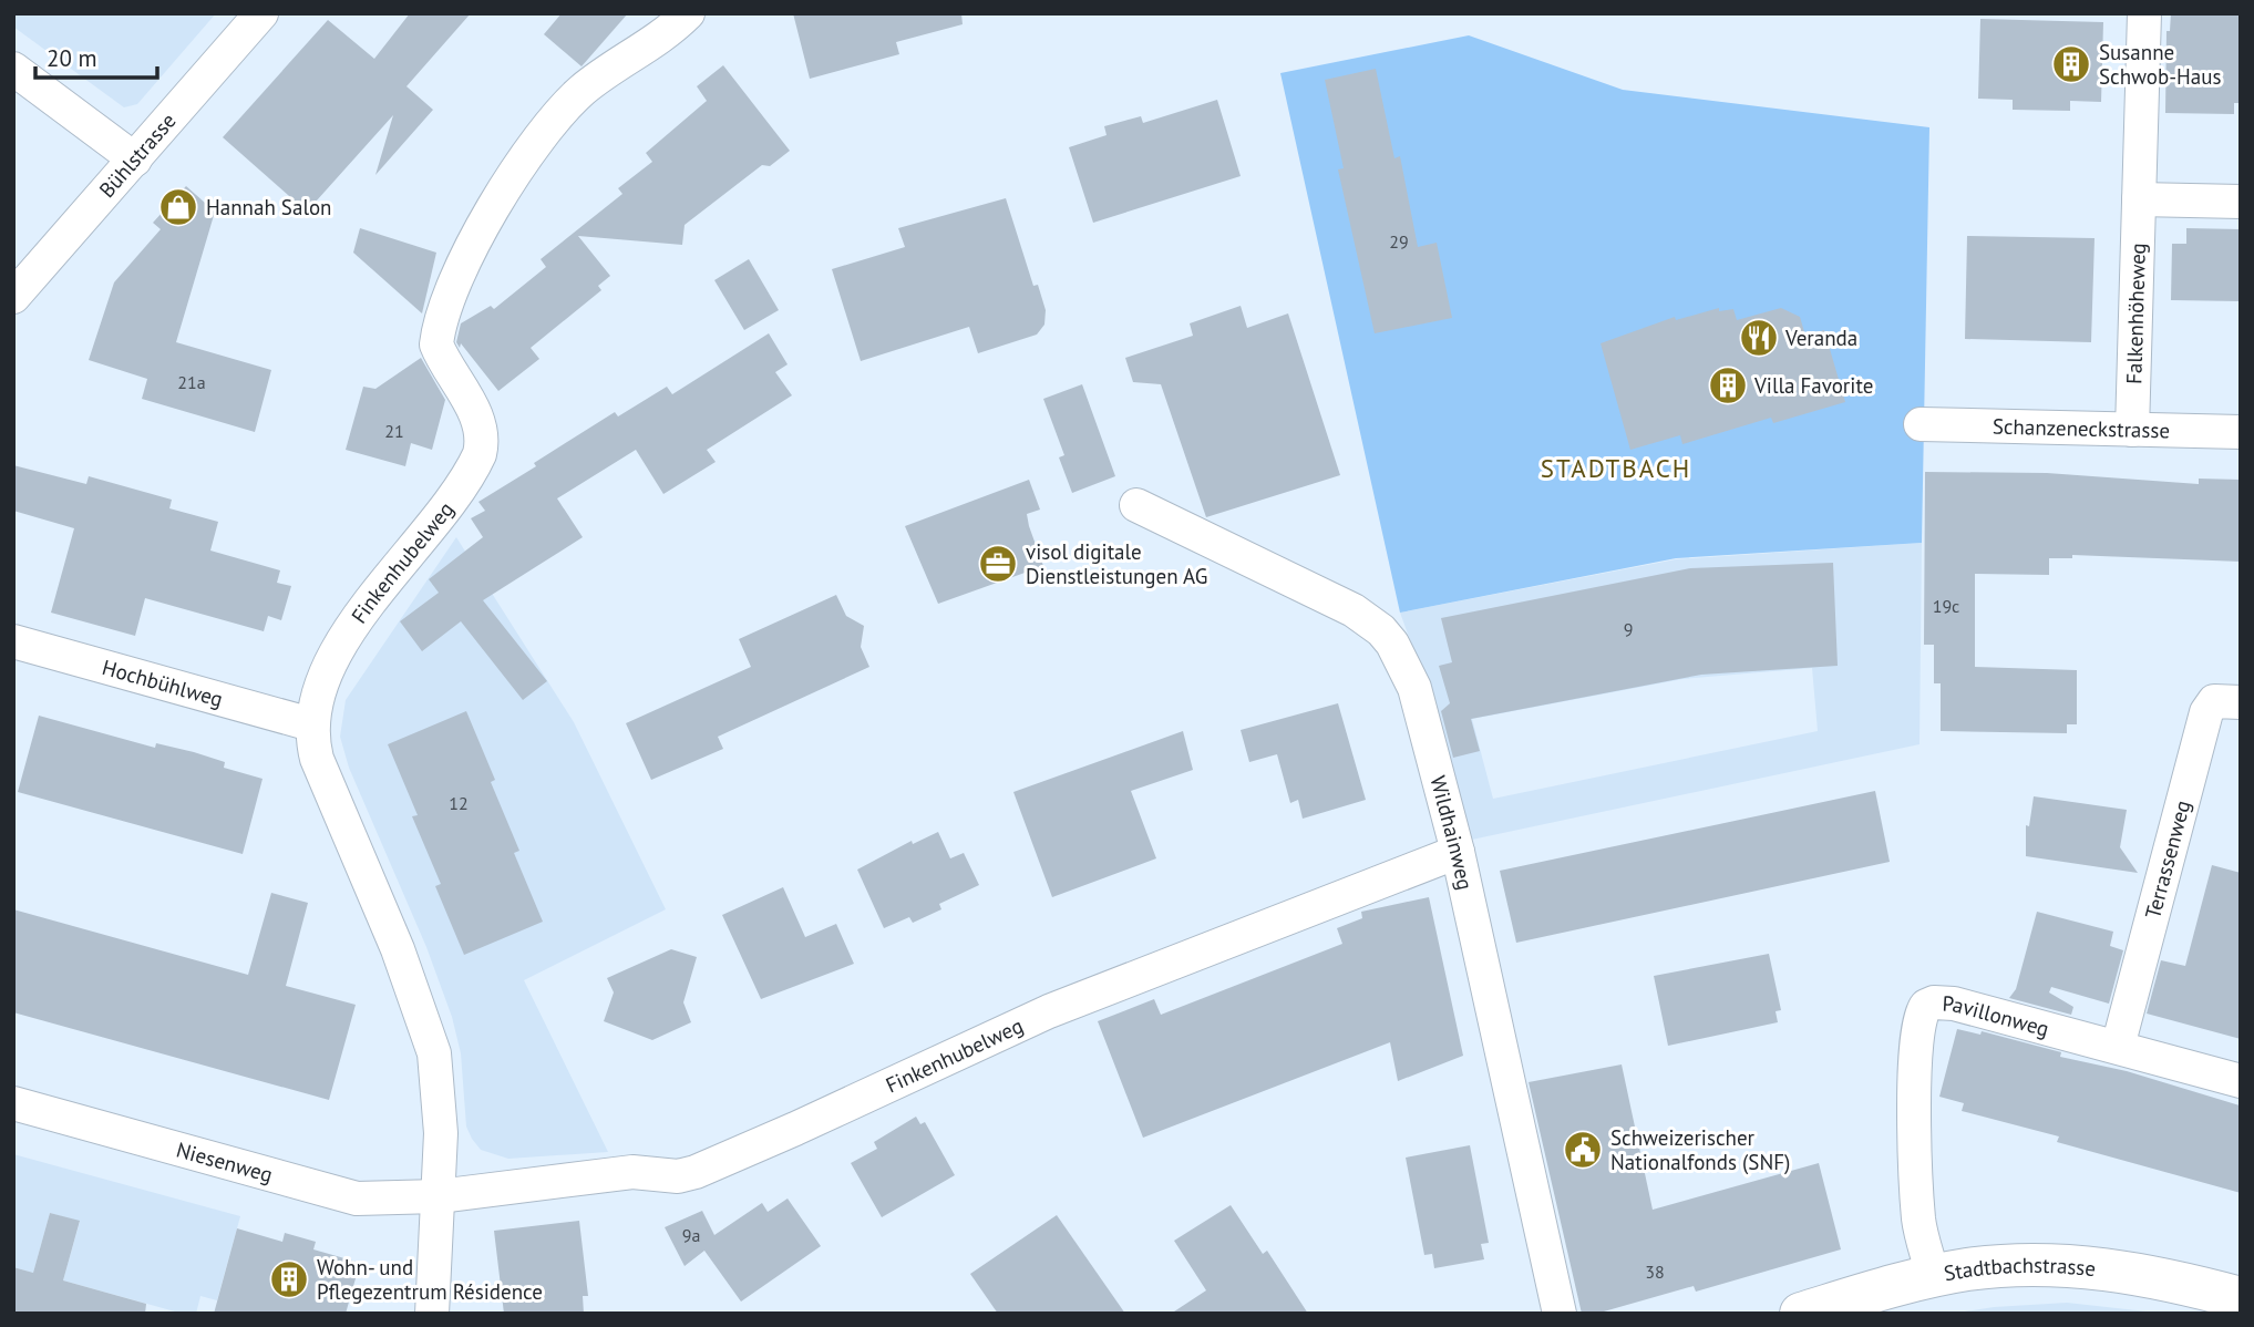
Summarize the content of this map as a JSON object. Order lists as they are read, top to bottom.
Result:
{
  "streets": {
    "main road": ["Stadtbachstrasse"],
    "street": [
      "Bühlstrasse",
      "Falkenhöheweg",
      "Schanzeneckstrasse",
      "Finkenhubelweg",
      "Hochbühlweg",
      "Wildhainweg",
      "Terrassenweg",
      "Pavillonweg",
      "Niesenweg"
    ]
  },
  "crossings": [
    ["Falkenhöheweg", "Schanzeneckstrasse"],
    ["Finkenhubelweg", "Hochbühlweg"],
    ["Finkenhubelweg", "Wildhainweg"],
    ["Finkenhubelweg", "Niesenweg"],
    ["Terrassenweg", "Pavillonweg"],
    ["Pavillonweg", "Stadtbachstrasse"]
  ],
  "districts": ["STADTBACH"],
  "places": {
    "building": ["Susanne Schwob-Haus", "Villa Favorite", "Wohn- und Pflegezentrum Résidence"],
    "shop": ["Hannah Salon"],
    "restaurant": ["Veranda"],
    "office": ["visol digitale Dienstleistungen AG"],
    "public building": ["Schweizerischer Nationalfonds (SNF)"]
  },
  "house_numbers": [
    "29",
    "21a",
    "21",
    "19c",
    "9",
    "12",
    "9a",
    "38"
  ],
  "scale_bar": "20 m"
}
